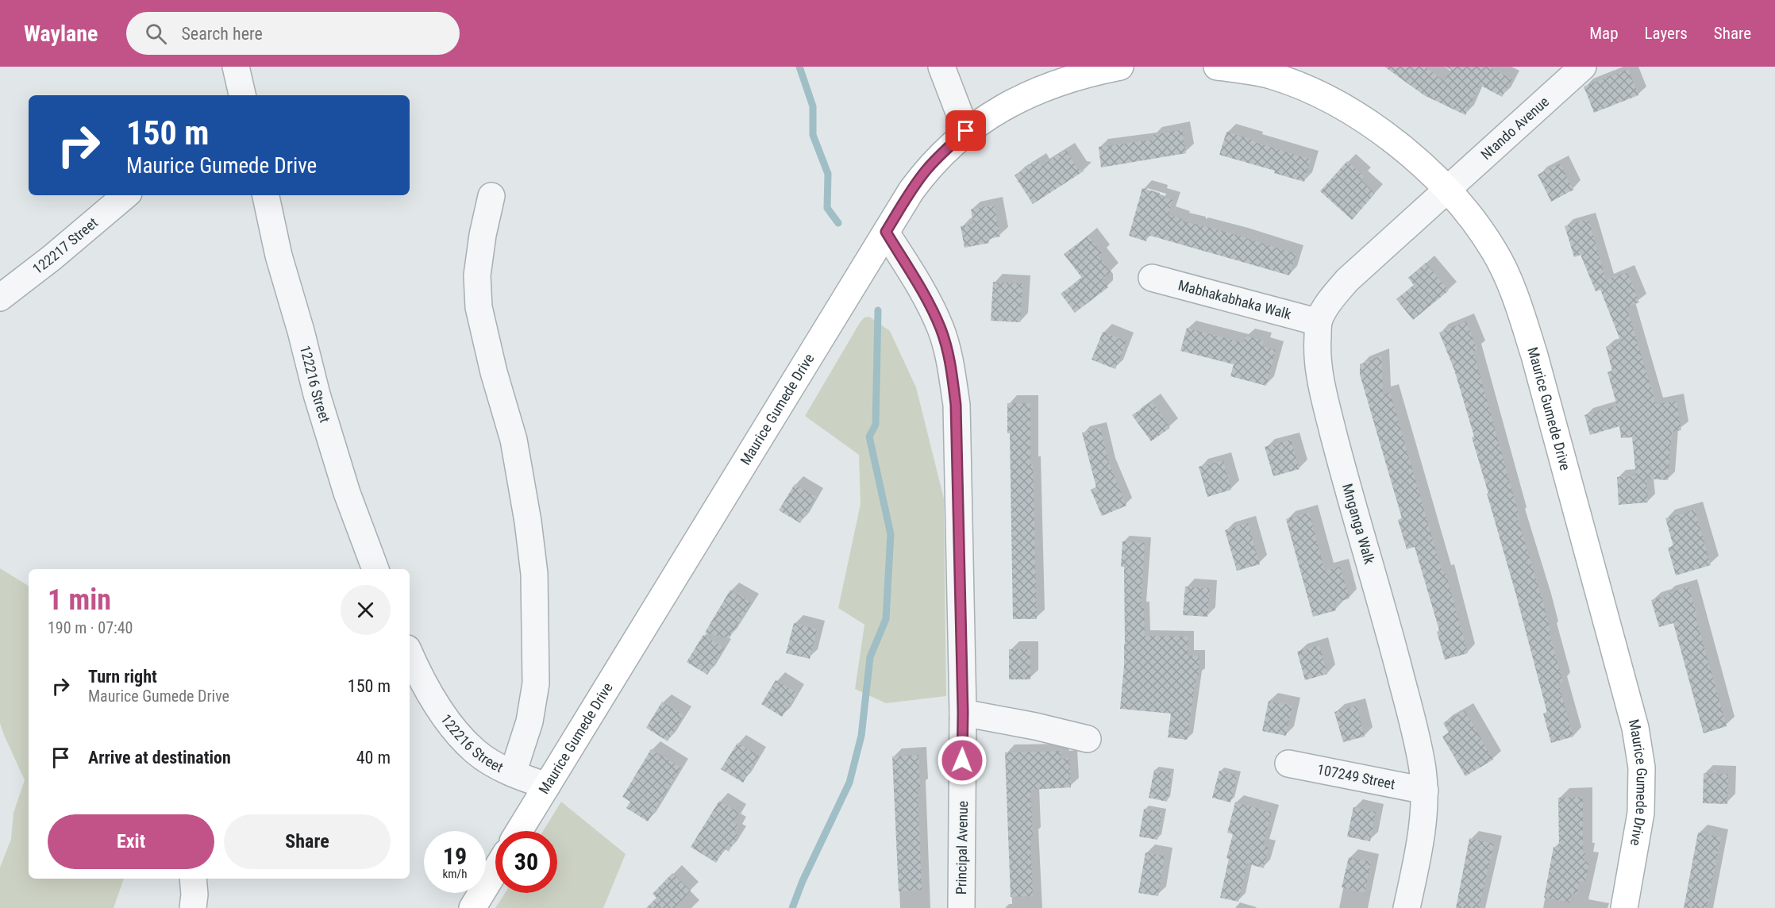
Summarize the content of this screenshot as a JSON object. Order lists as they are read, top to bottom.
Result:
{
  "streets": {
    "street": [
      "Ntando Avenue",
      "122217 Street",
      "Mabhakabhaka Walk",
      "122216 Street",
      "Maurice Gumede Drive",
      "Mnganga Walk",
      "107249 Street",
      "Principal Avenue"
    ]
  },
  "crossings": [
    ["Ntando Avenue", "Maurice Gumede Drive"],
    ["Ntando Avenue", "Mnganga Walk"],
    ["Mabhakabhaka Walk", "Mnganga Walk"],
    ["122216 Street", "Maurice Gumede Drive"],
    ["Maurice Gumede Drive", "Mnganga Walk"],
    ["Maurice Gumede Drive", "Principal Avenue"],
    ["Mnganga Walk", "107249 Street"]
  ],
  "page": {
    "header": "Waylane",
    "search": "Search here",
    "nav": ["Map", "Layers", "Share"],
    "turn": ["150 m", "Maurice Gumede Drive"],
    "heading": ["1 min", "190 m · 07:40"],
    "list": [
      {
        "name": "Turn right",
        "note": "Maurice Gumede Drive",
        "value": "150 m"
      },
      {
        "name": "Arrive at destination",
        "value": "40 m"
      }
    ],
    "buttons": ["Exit", "Share"],
    "speed": "19 km/h",
    "limit": "30"
  }
}
